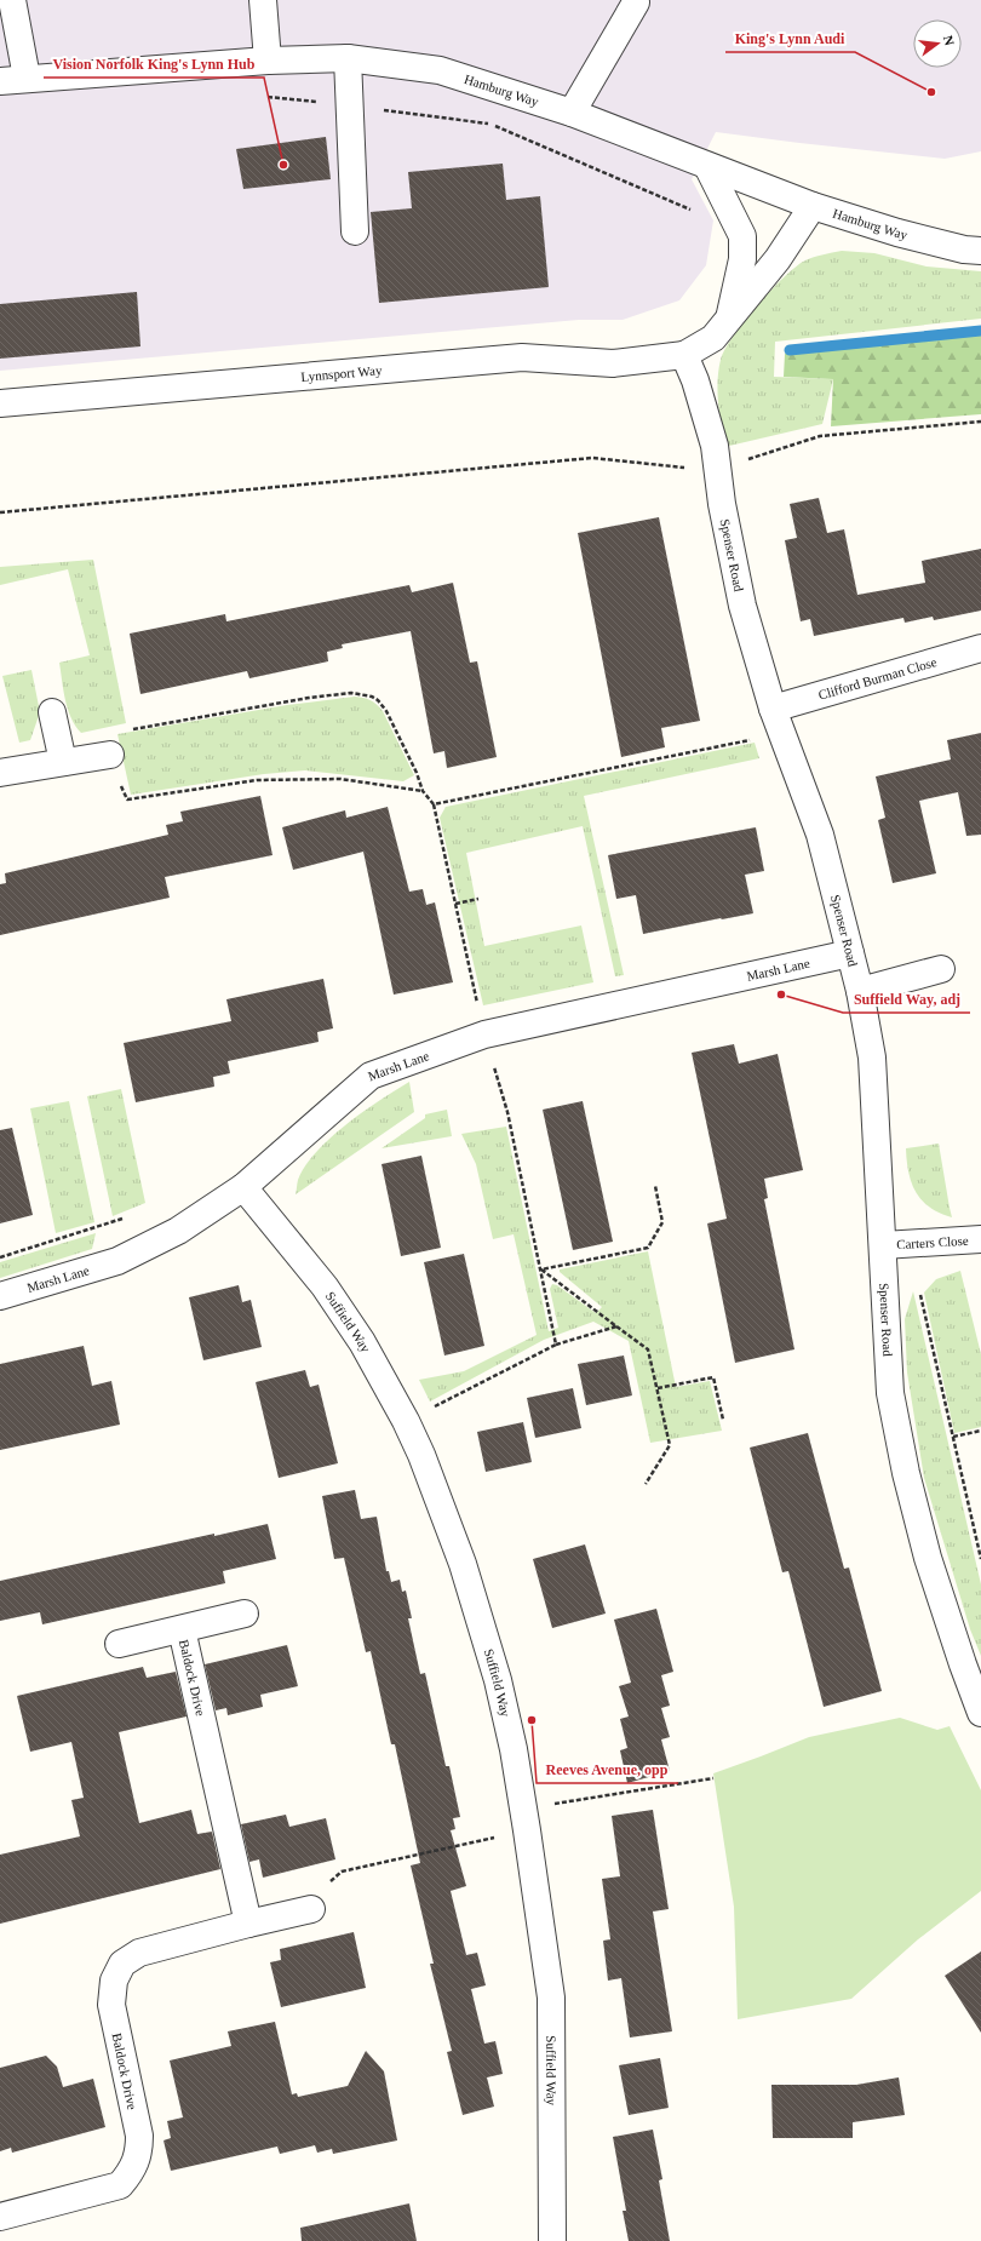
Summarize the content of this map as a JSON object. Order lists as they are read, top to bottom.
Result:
{
  "streets": {
    "street": [
      "Hamburg Way",
      "Lynnsport Way",
      "Spenser Road",
      "Clifford Burman Close",
      "Marsh Lane",
      "Carters Close",
      "Suffield Way",
      "Baldock Drive"
    ]
  },
  "crossings": [
    ["Lynnsport Way", "Spenser Road"],
    ["Spenser Road", "Clifford Burman Close"],
    ["Spenser Road", "Marsh Lane"],
    ["Spenser Road", "Carters Close"],
    ["Marsh Lane", "Suffield Way"]
  ],
  "places": [
    "King's Lynn Audi",
    "Vision Norfolk King's Lynn Hub",
    "Suffield Way, adj",
    "Reeves Avenue, opp"
  ],
  "north": "right"
}
